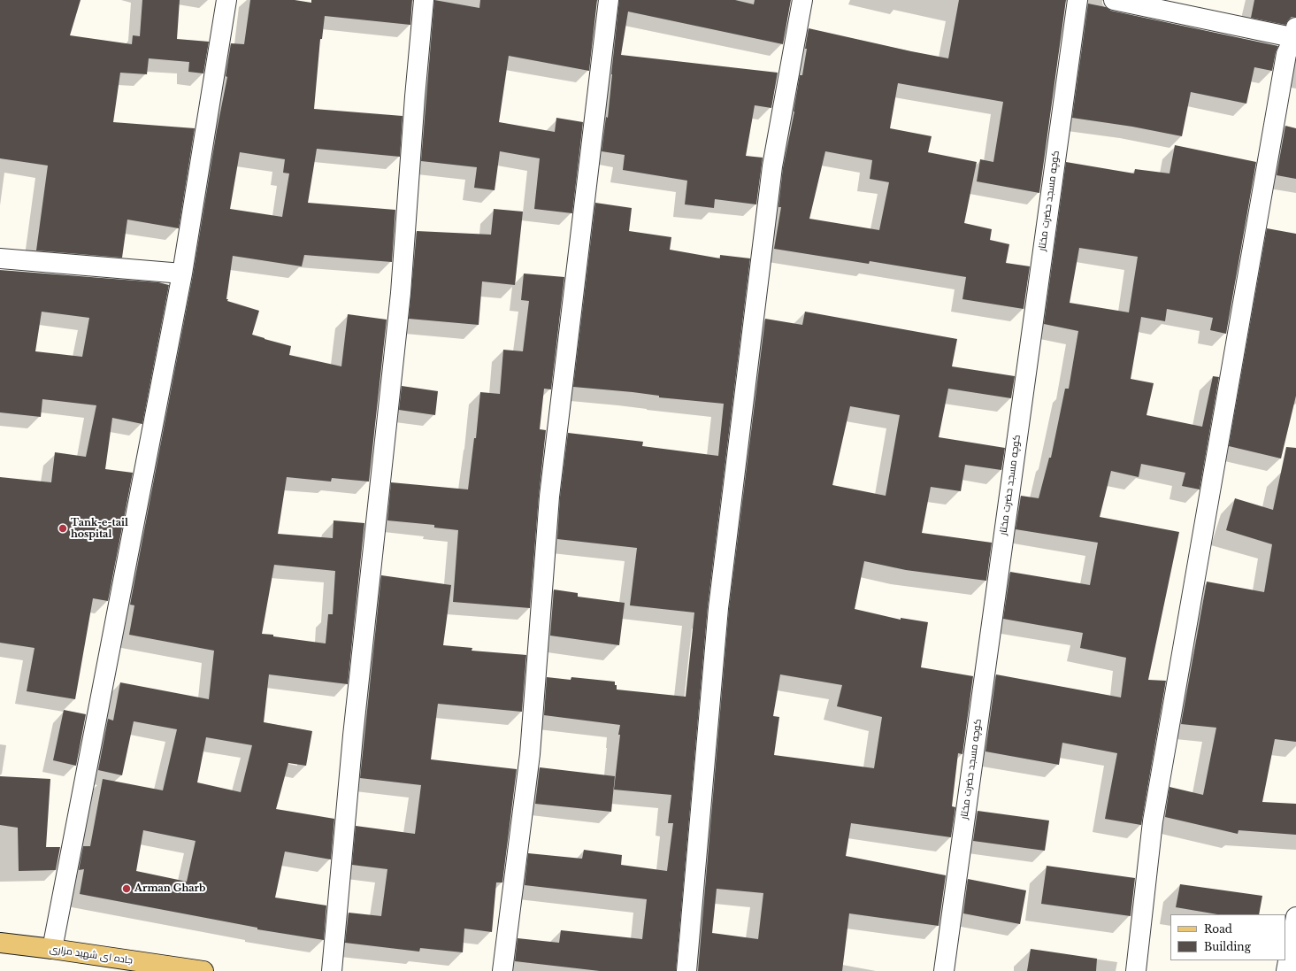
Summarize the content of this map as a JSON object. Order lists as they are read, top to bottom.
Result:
{
  "streets": {
    "main road": ["جاده ای شهید مزاری"],
    "street": ["کوچه مسجد حضرت مختار"]
  },
  "places": ["Tank-e-tail hospital", "Arman Gharb"],
  "legend": ["Road", "Building"]
}
